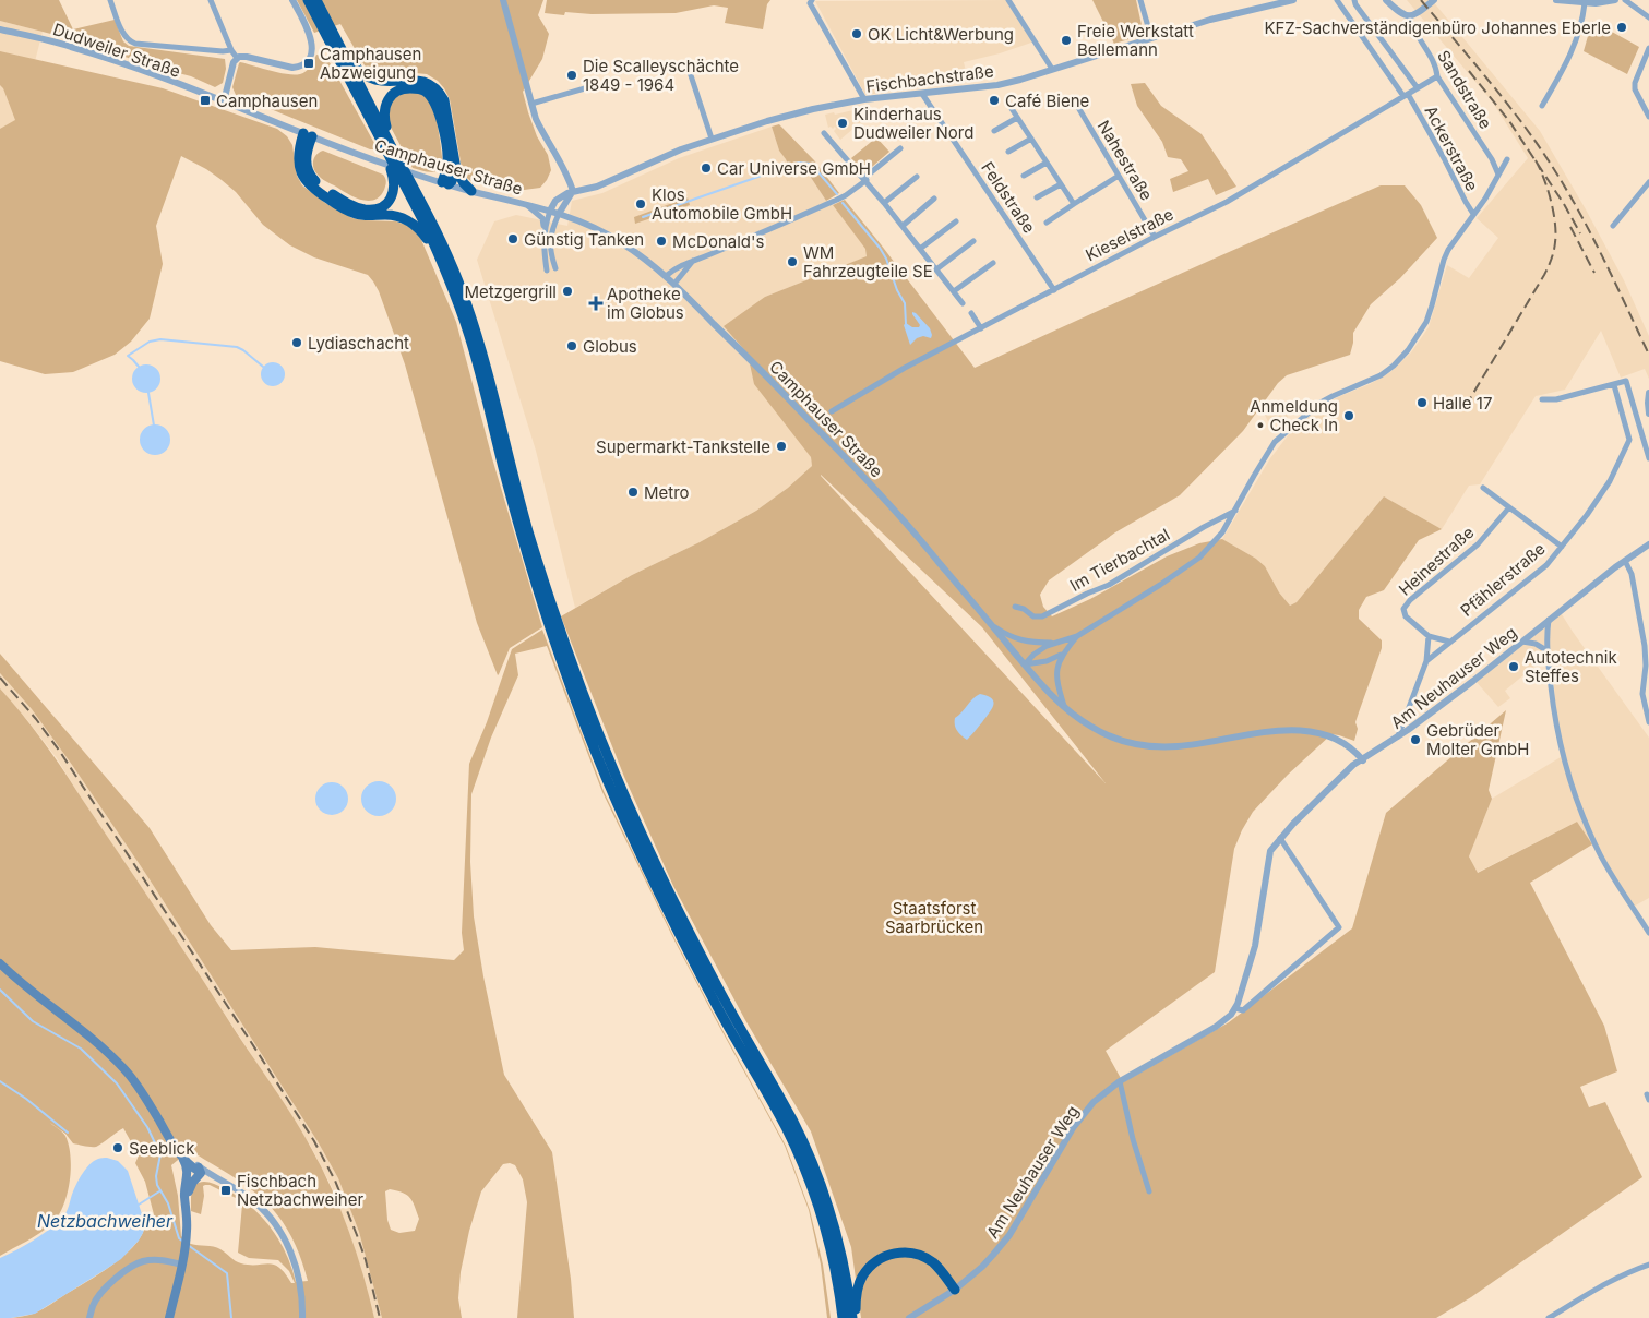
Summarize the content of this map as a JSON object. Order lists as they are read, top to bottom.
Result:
{
  "streets": {
    "street": [
      "Dudweiler Straße",
      "Fischbachstraße",
      "Sandstraße",
      "Ackerstraße",
      "Nahestraße",
      "Camphauser Straße",
      "Feldstraße",
      "Kieselstraße",
      "Im Tierbachtal",
      "Heinestraße",
      "Pfählerstraße",
      "Am Neuhauser Weg"
    ]
  },
  "crossings": [
    ["Dudweiler Straße", "Camphauser Straße"],
    ["Fischbachstraße", "Camphauser Straße"],
    ["Fischbachstraße", "Feldstraße"],
    ["Sandstraße", "Kieselstraße"],
    ["Ackerstraße", "Kieselstraße"],
    ["Nahestraße", "Kieselstraße"],
    ["Camphauser Straße", "Am Neuhauser Weg"],
    ["Feldstraße", "Kieselstraße"]
  ],
  "water": ["Netzbachweiher"],
  "parks": ["Staatsforst Saarbrücken"],
  "places": {
    "other": [
      "KFZ-Sachverständigenbüro Johannes Eberle",
      "OK Licht&Werbung",
      "Freie Werkstatt Bellemann",
      "Die Scalleyschächte 1849 - 1964",
      "Café Biene",
      "Kinderhaus Dudweiler Nord",
      "Car Universe GmbH",
      "Klos Automobile GmbH",
      "Günstig Tanken",
      "McDonald's",
      "WM Fahrzeugteile SE",
      "Metzgergrill",
      "Lydiaschacht",
      "Globus",
      "Halle 17",
      "Anmeldung • Check In",
      "Supermarkt-Tankstelle",
      "Metro",
      "Autotechnik Steffes",
      "Gebrüder Molter GmbH",
      "Seeblick"
    ],
    "transit": ["Camphausen Abzweigung", "Camphausen", "Fischbach Netzbachweiher"],
    "health": ["Apotheke im Globus"]
  }
}
